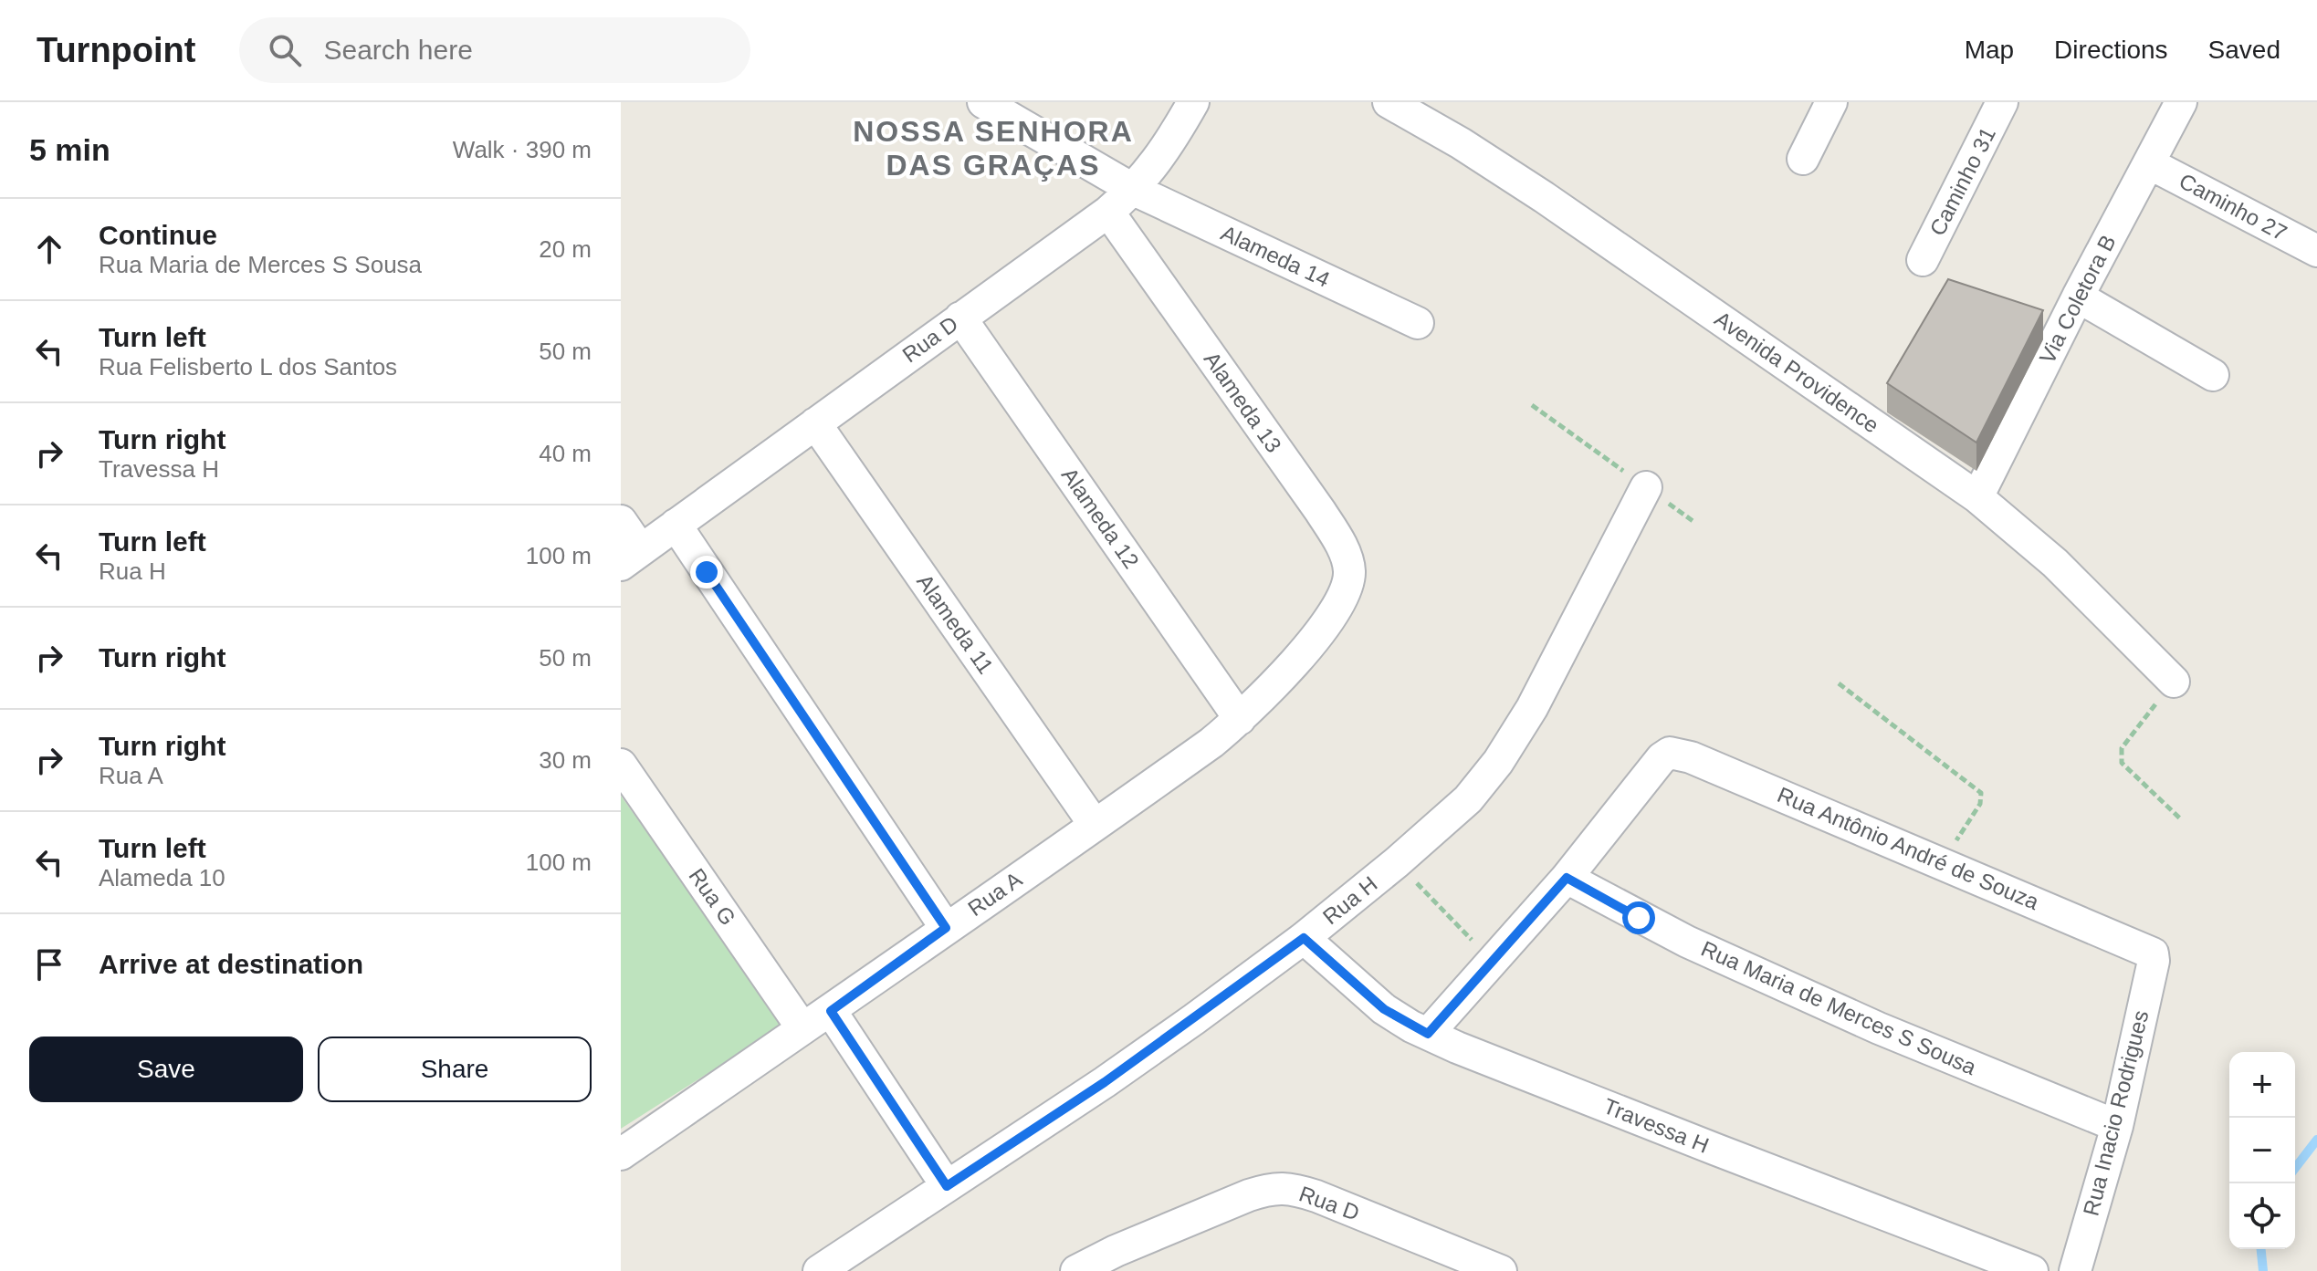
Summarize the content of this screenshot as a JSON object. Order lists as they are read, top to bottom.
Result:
{
  "streets": {
    "street": [
      "Caminho 31",
      "Caminho 27",
      "Alameda 14",
      "Via Coletora B",
      "Rua D",
      "Avenida Providence",
      "Alameda 13",
      "Alameda 12",
      "Alameda 11",
      "Rua Antônio André de Souza",
      "Rua A",
      "Rua G",
      "Rua H",
      "Rua Maria de Merces S Sousa",
      "Rua Inacio Rodrigues",
      "Travessa H"
    ]
  },
  "crossings": [
    ["Caminho 27", "Via Coletora B"],
    ["Alameda 14", "Rua D"],
    ["Via Coletora B", "Avenida Providence"],
    ["Rua D", "Alameda 13"],
    ["Rua D", "Alameda 12"],
    ["Rua D", "Alameda 11"],
    ["Alameda 13", "Rua A"],
    ["Alameda 12", "Rua A"],
    ["Alameda 11", "Rua A"],
    ["Rua Antônio André de Souza", "Rua Maria de Merces S Sousa"],
    ["Rua Antônio André de Souza", "Rua Inacio Rodrigues"],
    ["Rua A", "Rua G"],
    ["Rua H", "Travessa H"],
    ["Rua Maria de Merces S Sousa", "Rua Inacio Rodrigues"]
  ],
  "districts": ["NOSSA SENHORA DAS GRAÇAS"],
  "page": {
    "header": "Turnpoint",
    "search": "Search here",
    "nav": ["Map", "Directions", "Saved"],
    "heading": ["5 min", "Walk · 390 m"],
    "list": [
      ["Continue", "Rua Maria de Merces S Sousa", "20 m"],
      ["Turn left", "Rua Felisberto L dos Santos", "50 m"],
      ["Turn right", "Travessa H", "40 m"],
      ["Turn left", "Rua H", "100 m"],
      ["Turn right", "50 m"],
      ["Turn right", "Rua A", "30 m"],
      ["Turn left", "Alameda 10", "100 m"],
      "Arrive at destination"
    ],
    "buttons": ["Save", "Share"],
    "map_buttons": ["+", "−"]
  }
}
